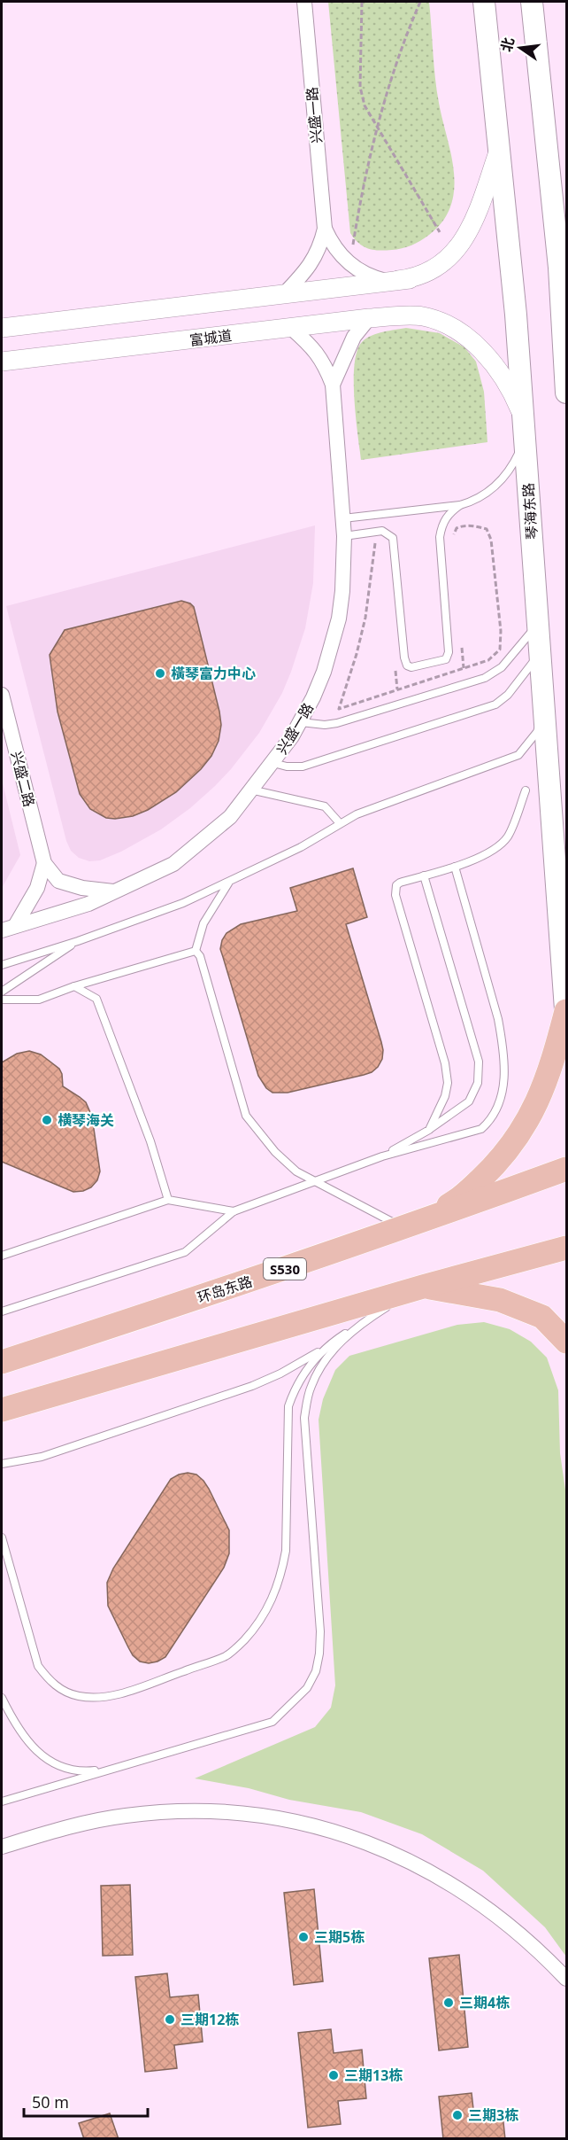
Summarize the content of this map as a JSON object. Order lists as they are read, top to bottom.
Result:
{
  "streets": {
    "main road": ["琴海东路", "S530", "环岛东路"],
    "street": ["兴盛一路", "富城道", "兴盛二路"]
  },
  "crossings": [
    ["富城道", "琴海东路"]
  ],
  "places": [
    "橫琴富力中心",
    "横琴海关",
    "三期5栋",
    "三期4栋",
    "三期12栋",
    "三期13栋",
    "三期3栋"
  ],
  "scale_bar": "50 m",
  "north": "left"
}
